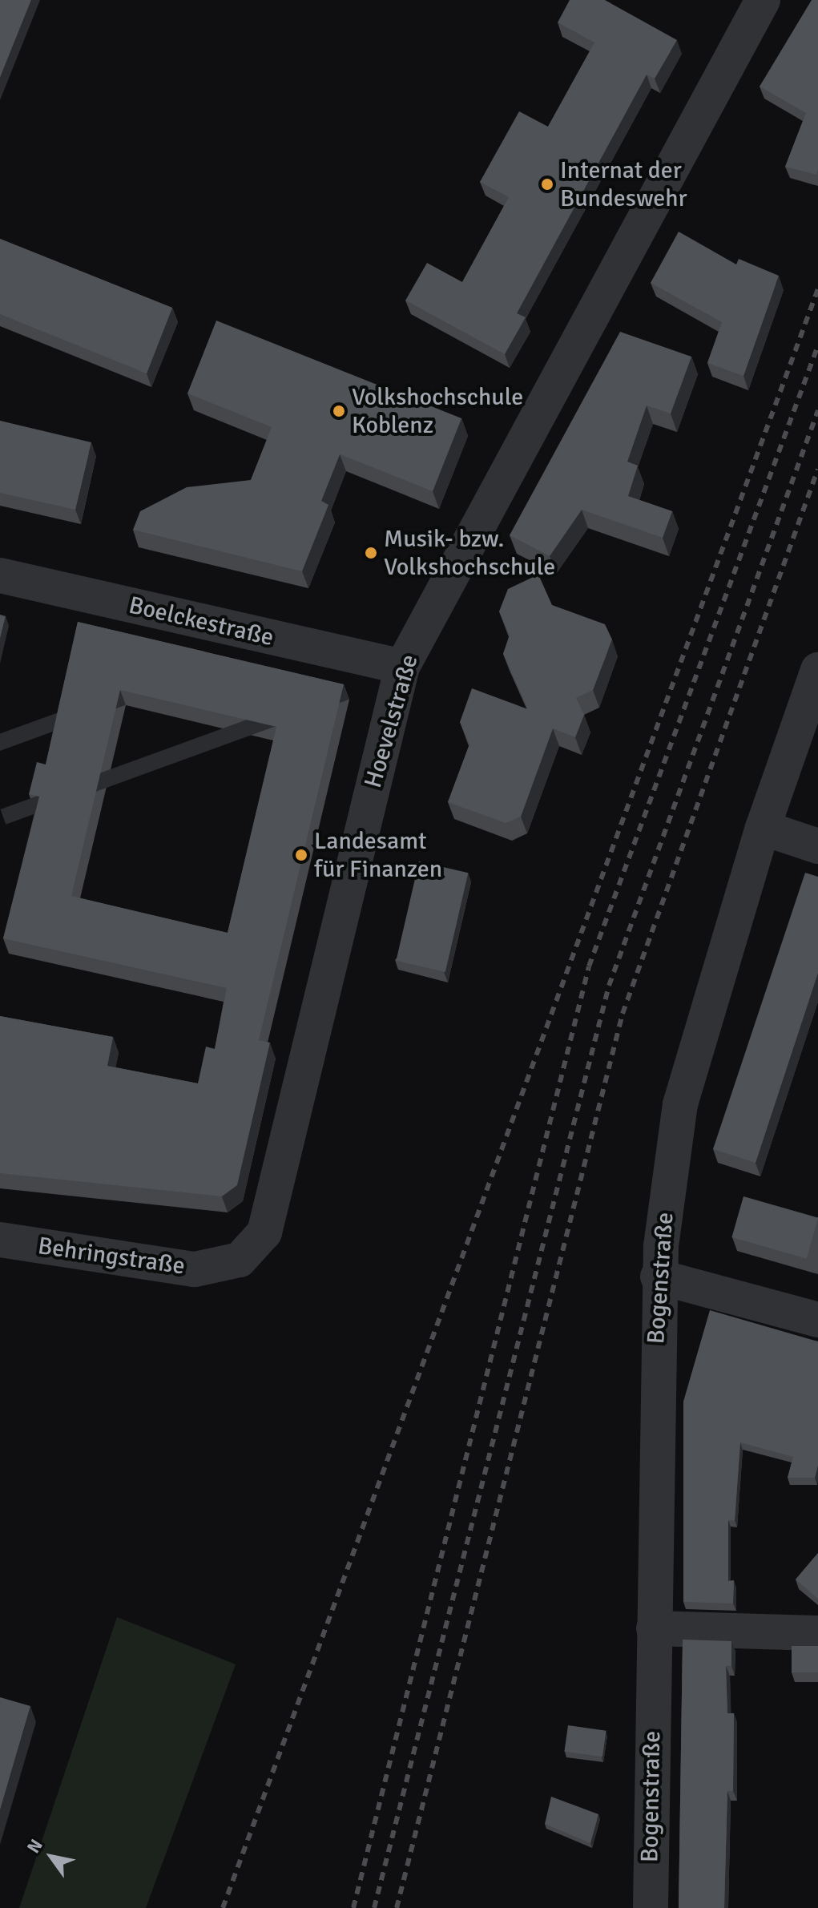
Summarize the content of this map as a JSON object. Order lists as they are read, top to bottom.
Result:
{
  "streets": {
    "street": [
      "Boelckestraße",
      "Hoevelstraße",
      "Behringstraße",
      "Bogenstraße"
    ]
  },
  "crossings": [
    ["Boelckestraße", "Hoevelstraße"],
    ["Hoevelstraße", "Behringstraße"]
  ],
  "places": [
    "Internat der Bundeswehr",
    "Volkshochschule Koblenz",
    "Musik- bzw. Volkshochschule",
    "Landesamt für Finanzen"
  ],
  "north": "top left"
}
